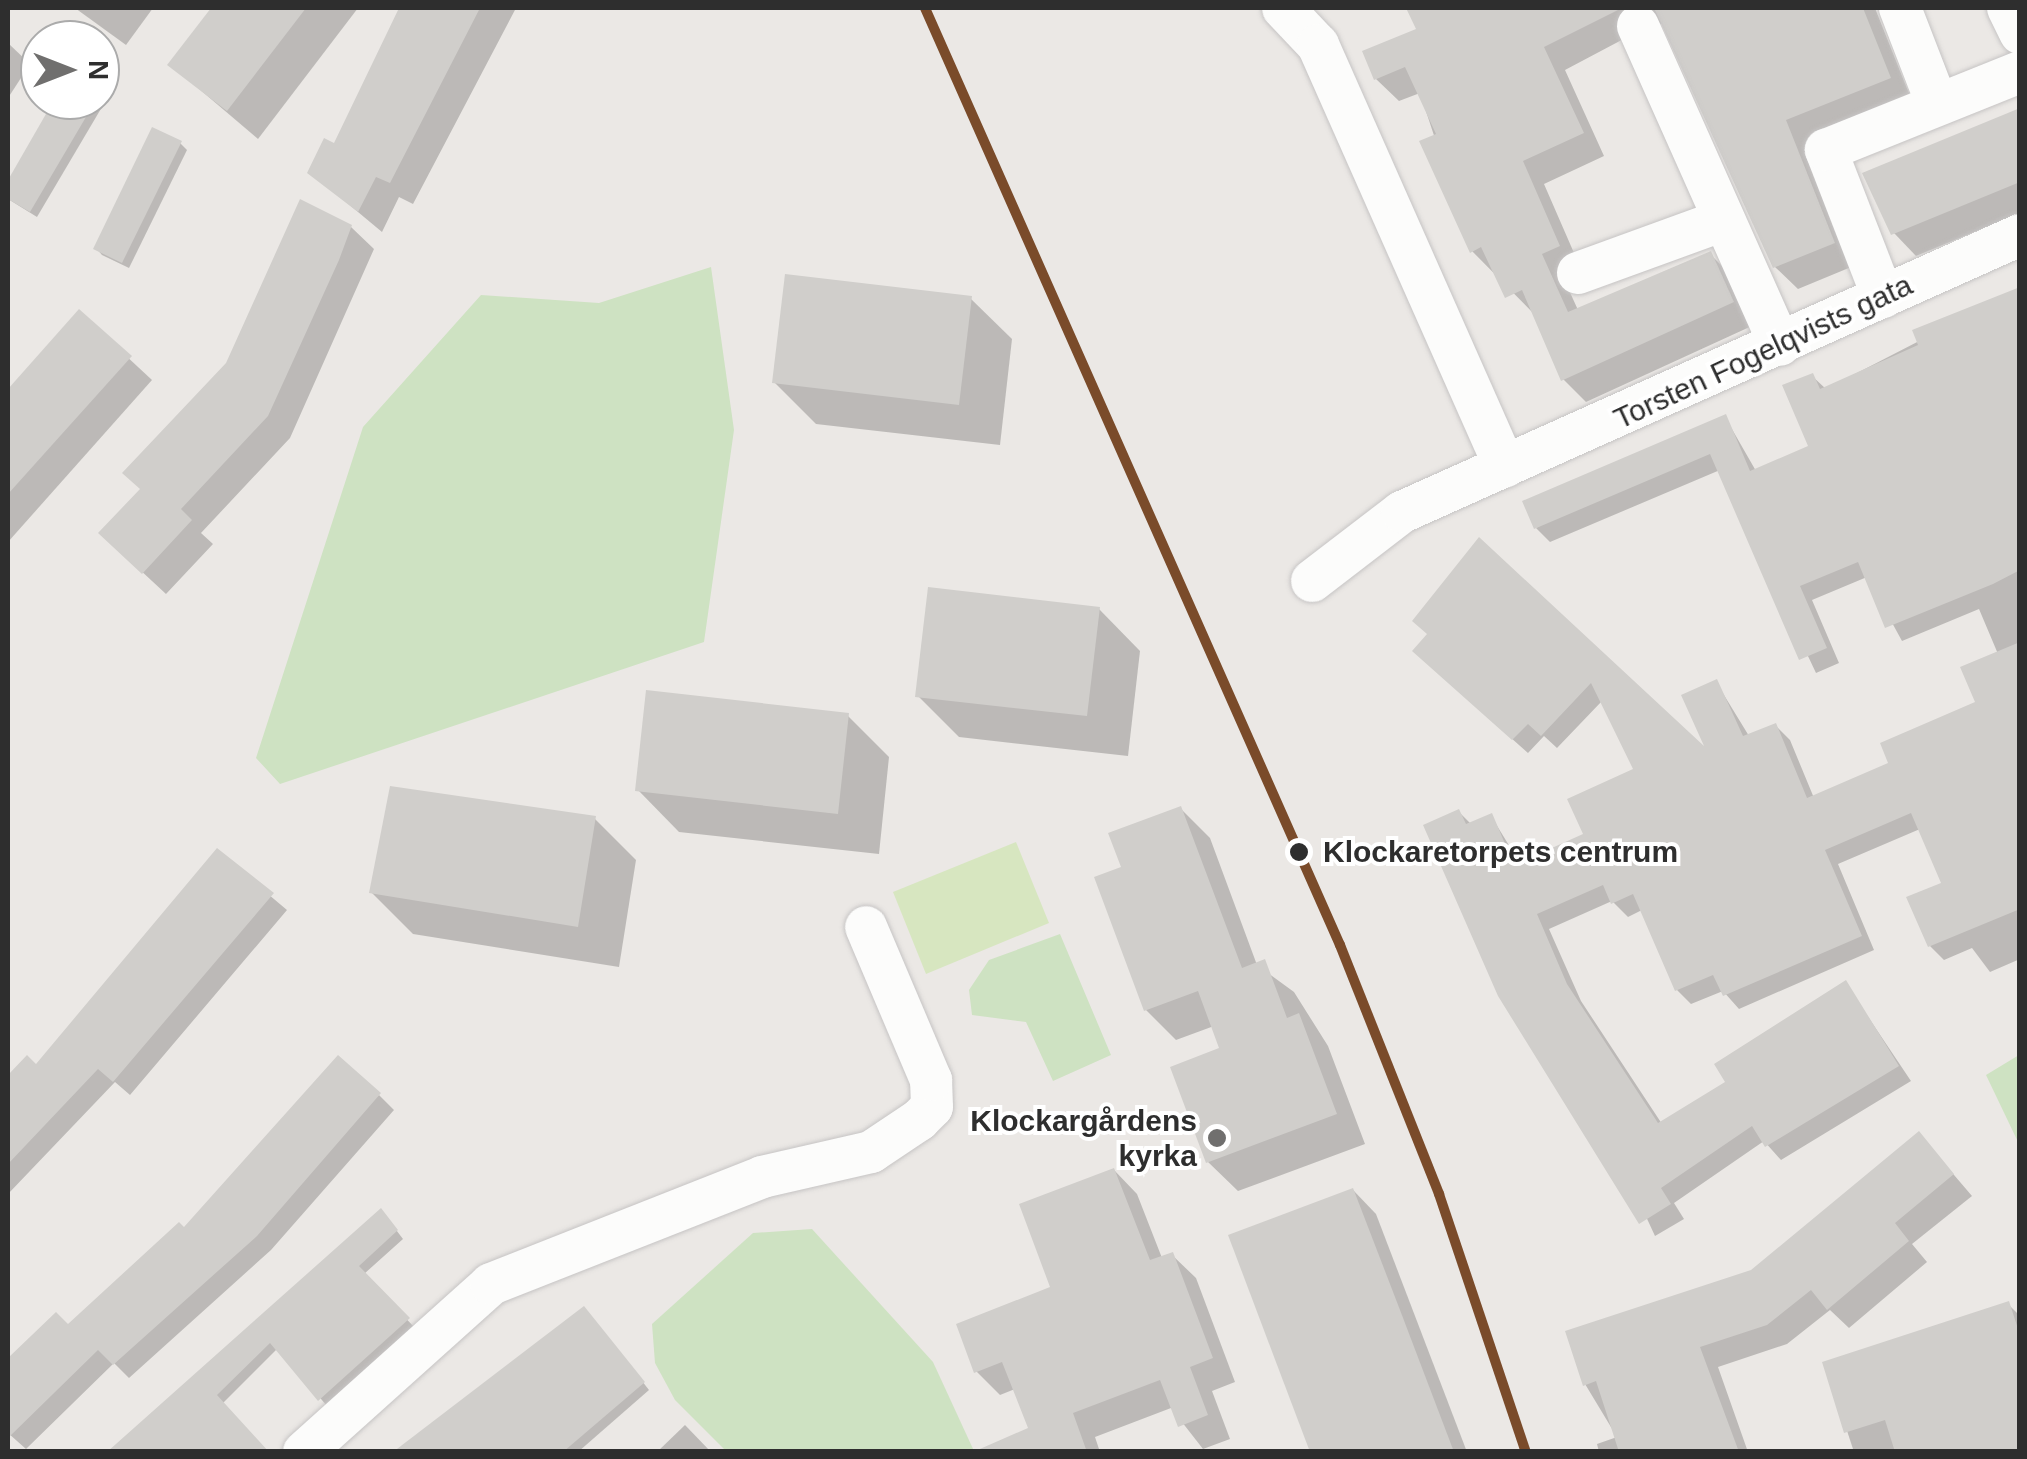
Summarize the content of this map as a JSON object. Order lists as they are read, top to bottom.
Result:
{
  "streets": {
    "street": ["Torsten Fogelqvists gata"]
  },
  "places": ["Klockaretorpets centrum", "Klockargårdens kyrka"],
  "north": "right"
}
